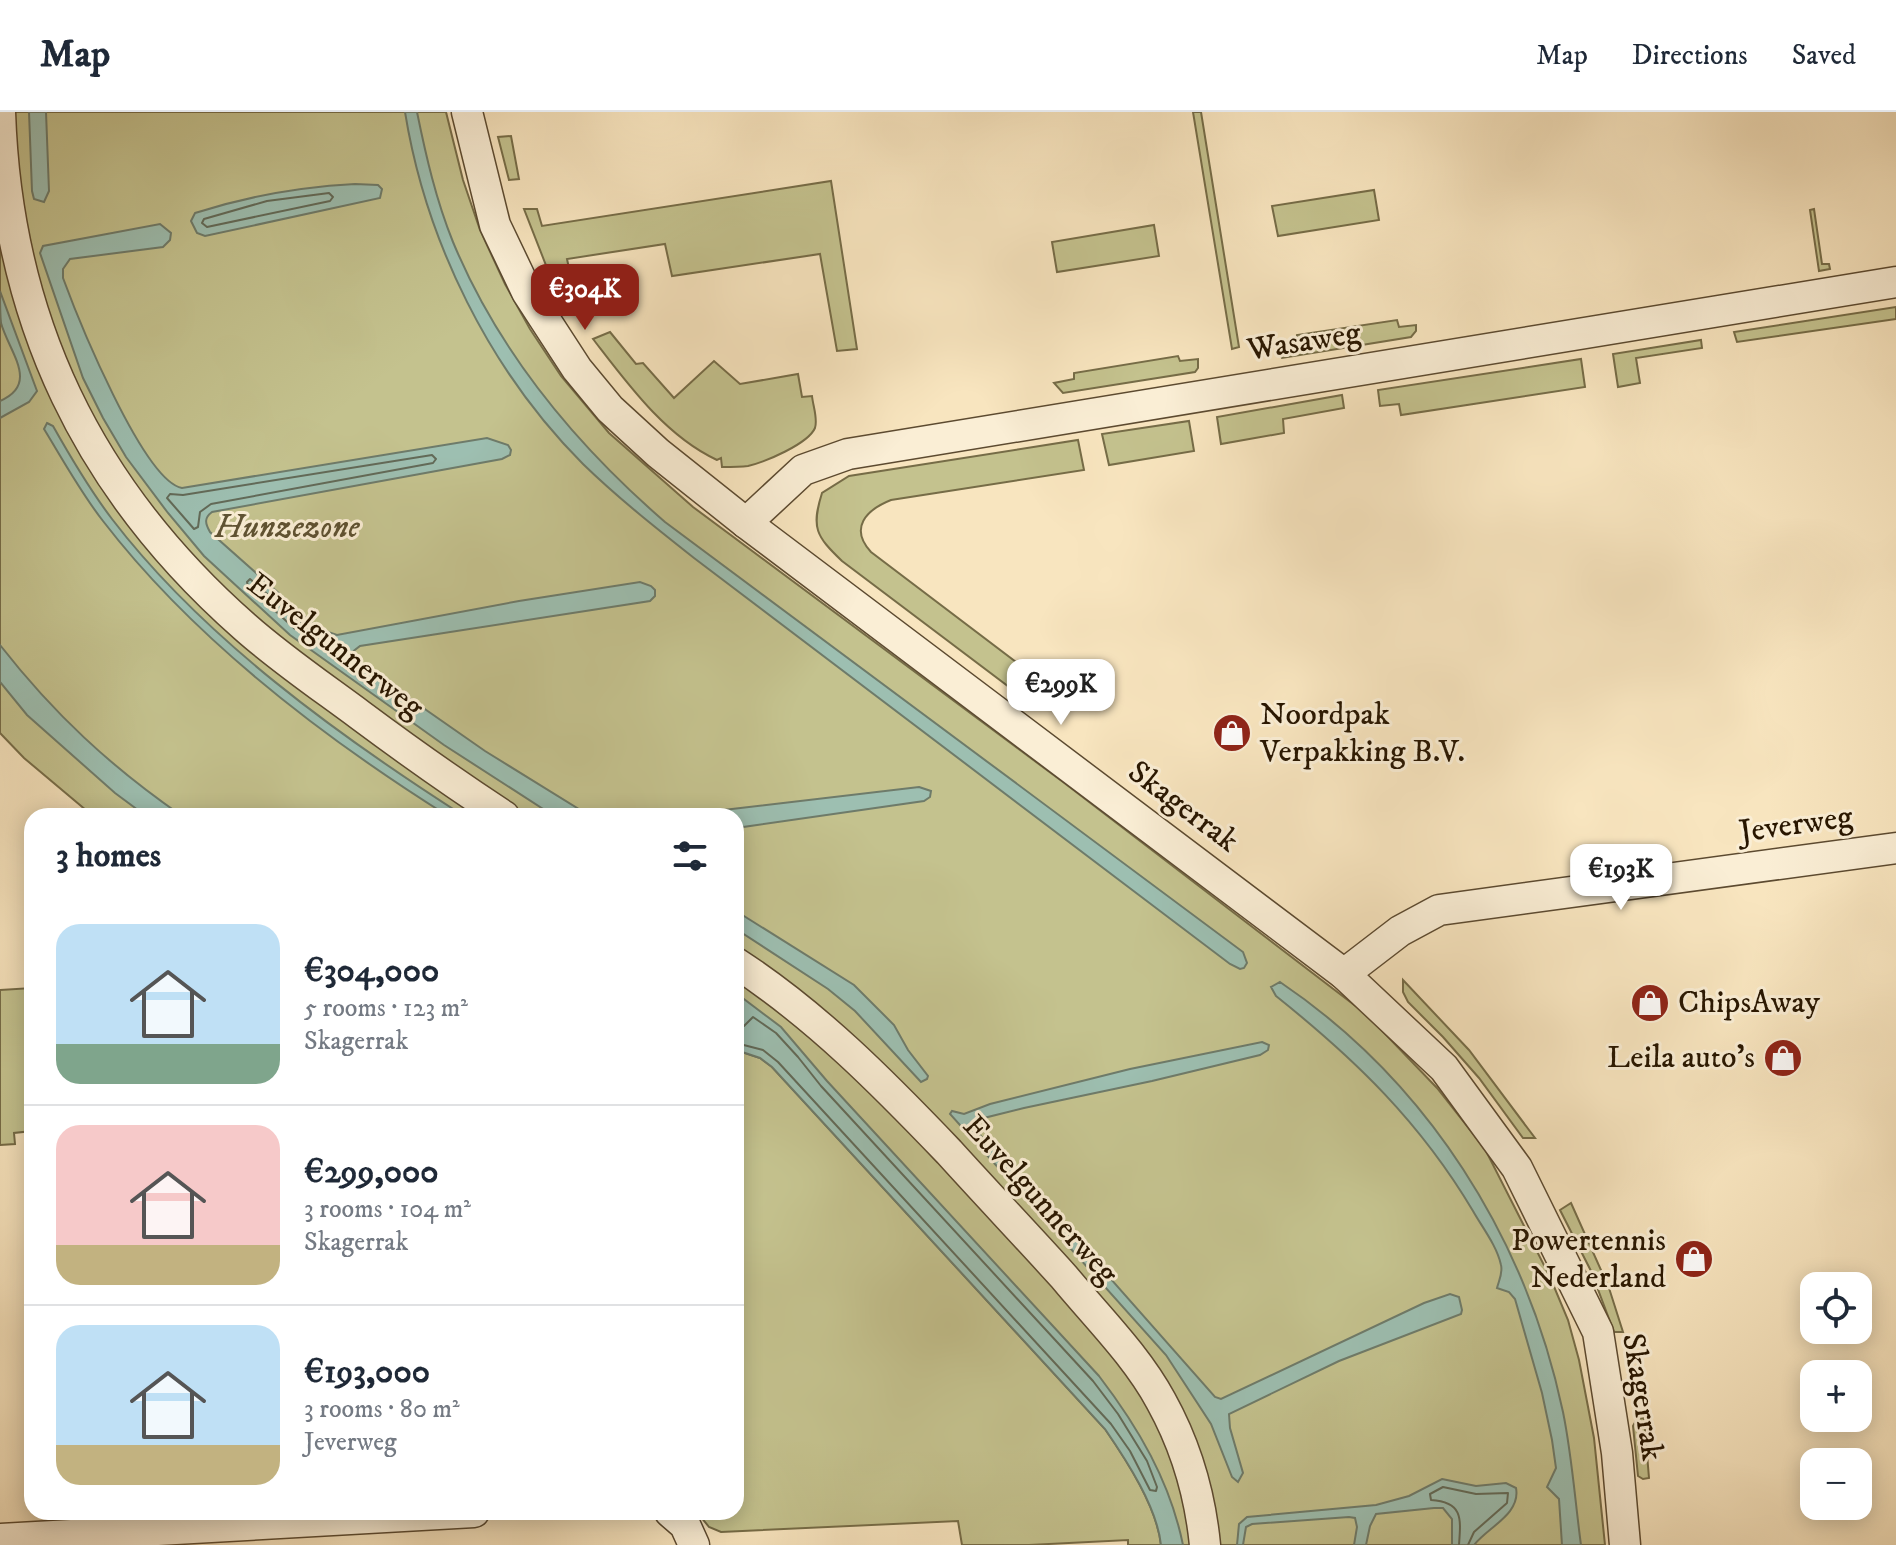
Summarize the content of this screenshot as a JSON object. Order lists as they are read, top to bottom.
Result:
{
  "streets": {
    "street": [
      "Wasaweg",
      "Euvelgunnerweg",
      "Skagerrak",
      "Jeverweg"
    ]
  },
  "crossings": [
    ["Wasaweg", "Skagerrak"],
    ["Skagerrak", "Jeverweg"]
  ],
  "parks": ["Hunzezone"],
  "places": {
    "shop": [
      "Noordpak Verpakking B.V.",
      "ChipsAway",
      "Leila auto's",
      "Powertennis Nederland"
    ]
  },
  "page": {
    "header": "Map",
    "nav": ["Map", "Directions", "Saved"],
    "price": ["€304K", "€299K", "€193K"],
    "heading": "3 homes",
    "list": [
      {
        "name": "€304,000",
        "note": "5 rooms · 123 m² · Skagerrak"
      },
      {
        "name": "€299,000",
        "note": "3 rooms · 104 m² · Skagerrak"
      },
      {
        "name": "€193,000",
        "note": "3 rooms · 80 m² · Jeverweg"
      }
    ],
    "map_buttons": ["+", "−"]
  }
}
